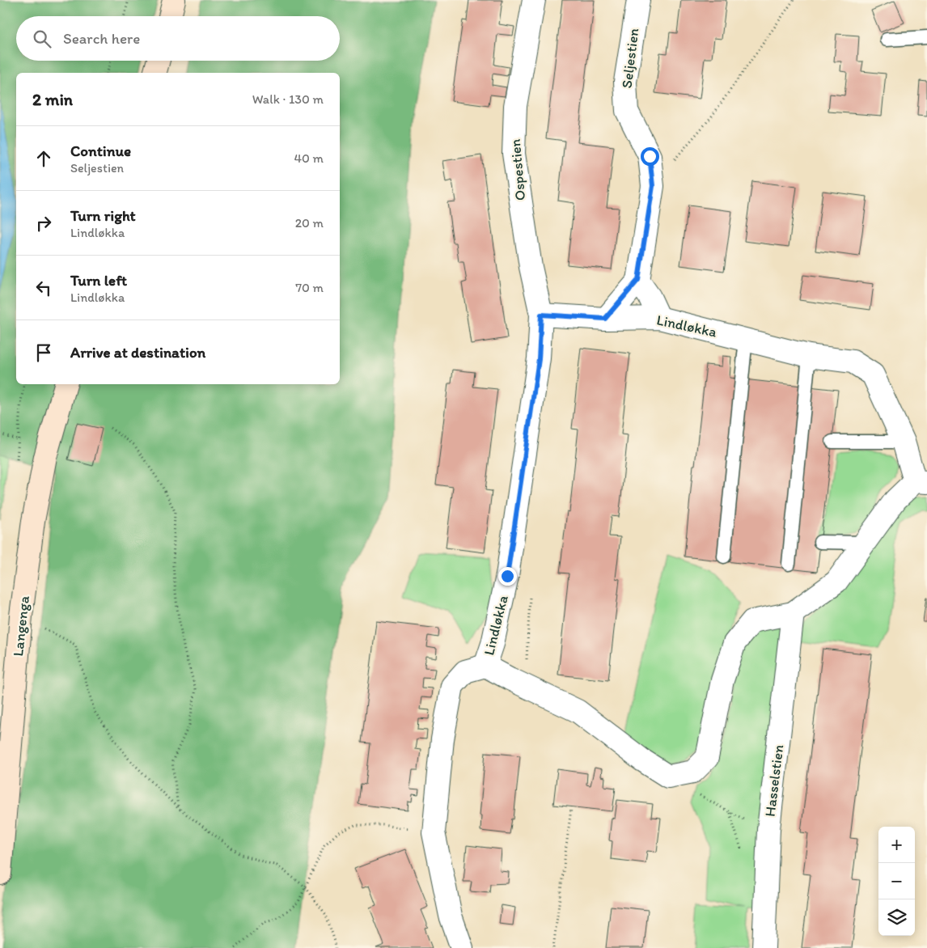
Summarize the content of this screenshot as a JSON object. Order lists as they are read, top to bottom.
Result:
{
  "streets": {
    "main road": ["Langenga"],
    "street": [
      "Seljestien",
      "Ospestien",
      "Lindløkka",
      "Hasselstien"
    ]
  },
  "crossings": [
    ["Ospestien", "Lindløkka"],
    ["Lindløkka", "Hasselstien"]
  ],
  "page": {
    "search": "Search here",
    "heading": ["2 min", "Walk · 130 m"],
    "list": [
      ["Continue", "Seljestien", "40 m"],
      ["Turn right", "Lindløkka", "20 m"],
      ["Turn left", "Lindløkka", "70 m"],
      "Arrive at destination"
    ],
    "map_buttons": ["+", "−"]
  }
}
